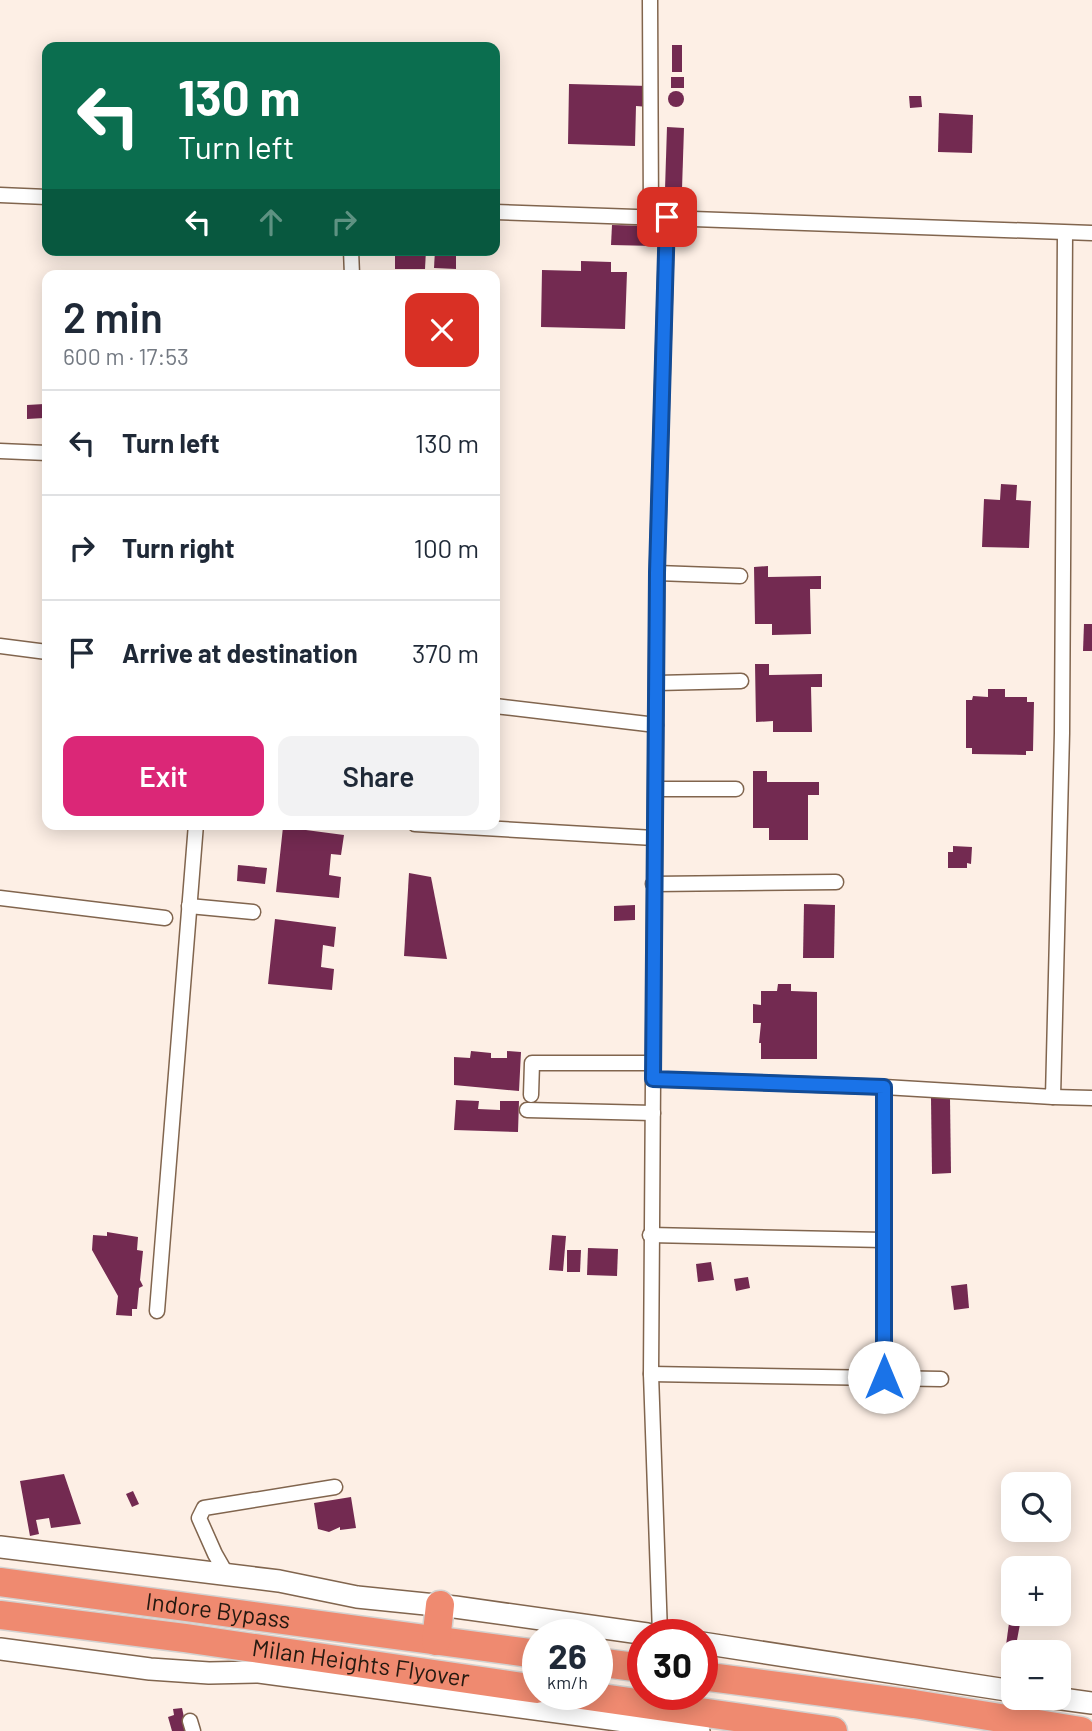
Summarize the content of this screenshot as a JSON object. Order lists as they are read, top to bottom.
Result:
{
  "streets": {
    "highway": ["Indore Bypass", "Milan Heights Flyover"]
  },
  "crossings": [
    ["Indore Bypass", "Milan Heights Flyover"]
  ],
  "page": {
    "turn": ["130 m", "Turn left"],
    "heading": ["2 min", "600 m · 17:53"],
    "list": [
      {
        "name": "Turn left",
        "value": "130 m"
      },
      {
        "name": "Turn right",
        "value": "100 m"
      },
      {
        "name": "Arrive at destination",
        "value": "370 m"
      }
    ],
    "buttons": ["Exit", "Share"],
    "map_buttons": ["+", "−"],
    "speed": "26 km/h",
    "limit": "30"
  }
}
